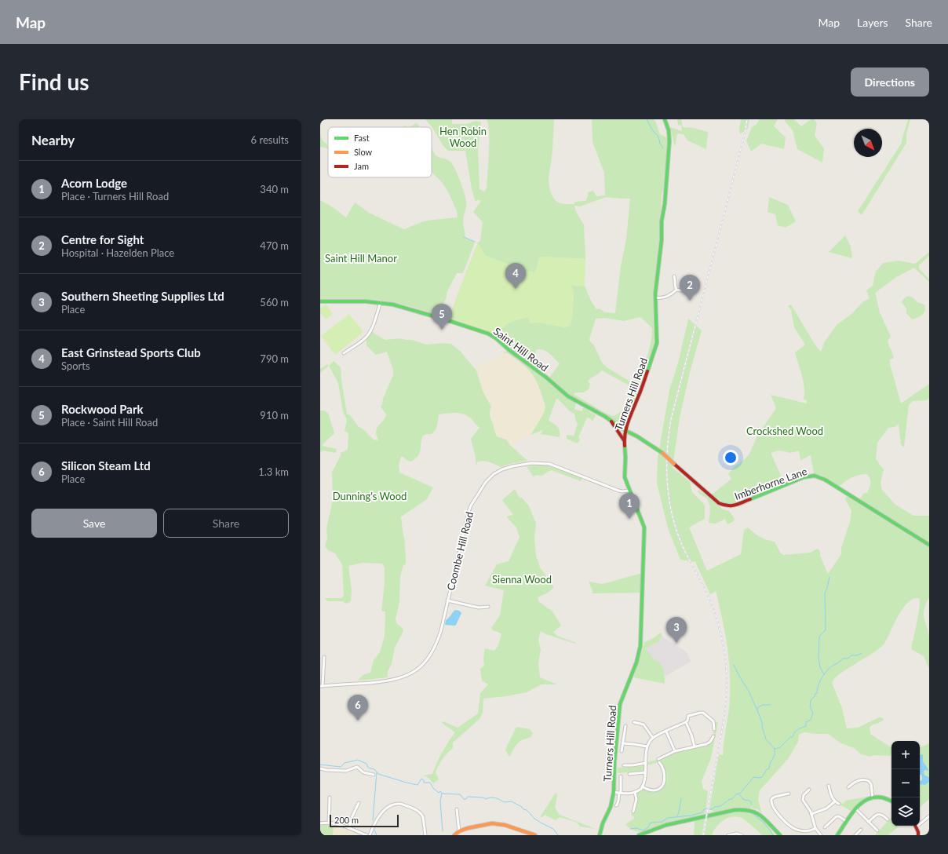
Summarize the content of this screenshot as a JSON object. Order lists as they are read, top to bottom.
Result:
{
  "streets": {
    "street": [
      "Saint Hill Road",
      "Turners Hill Road",
      "Imberhorne Lane",
      "Coombe Hill Road"
    ]
  },
  "crossings": [
    ["Saint Hill Road", "Turners Hill Road"],
    ["Saint Hill Road", "Imberhorne Lane"],
    ["Turners Hill Road", "Imberhorne Lane"],
    ["Turners Hill Road", "Coombe Hill Road"]
  ],
  "parks": [
    "Hen Robin Wood",
    "Saint Hill Manor",
    "Crockshed Wood",
    "Dunning's Wood",
    "Sienna Wood"
  ],
  "legend": ["Fast", "Slow", "Jam"],
  "scale_bar": "200 m",
  "north": "bottom right",
  "page": {
    "header": "Map",
    "nav": ["Map", "Layers", "Share"],
    "buttons": [
      "Directions",
      ["Save", "Share"]
    ],
    "title": "Find us",
    "heading": ["Nearby", "6 results"],
    "list": [
      {
        "mark": "1",
        "name": "Acorn Lodge",
        "note": "Place · Turners Hill Road",
        "value": "340 m"
      },
      {
        "mark": "2",
        "name": "Centre for Sight",
        "note": "Hospital · Hazelden Place",
        "value": "470 m"
      },
      {
        "mark": "3",
        "name": "Southern Sheeting Supplies Ltd",
        "note": "Place",
        "value": "560 m"
      },
      {
        "mark": "4",
        "name": "East Grinstead Sports Club",
        "note": "Sports",
        "value": "790 m"
      },
      {
        "mark": "5",
        "name": "Rockwood Park",
        "note": "Place · Saint Hill Road",
        "value": "910 m"
      },
      {
        "mark": "6",
        "name": "Silicon Steam Ltd",
        "note": "Place",
        "value": "1.3 km"
      }
    ],
    "pins": [
      "4",
      "2",
      "5",
      "1",
      "3",
      "6"
    ],
    "map_buttons": ["+", "−"],
    "scale": "200 m"
  }
}
